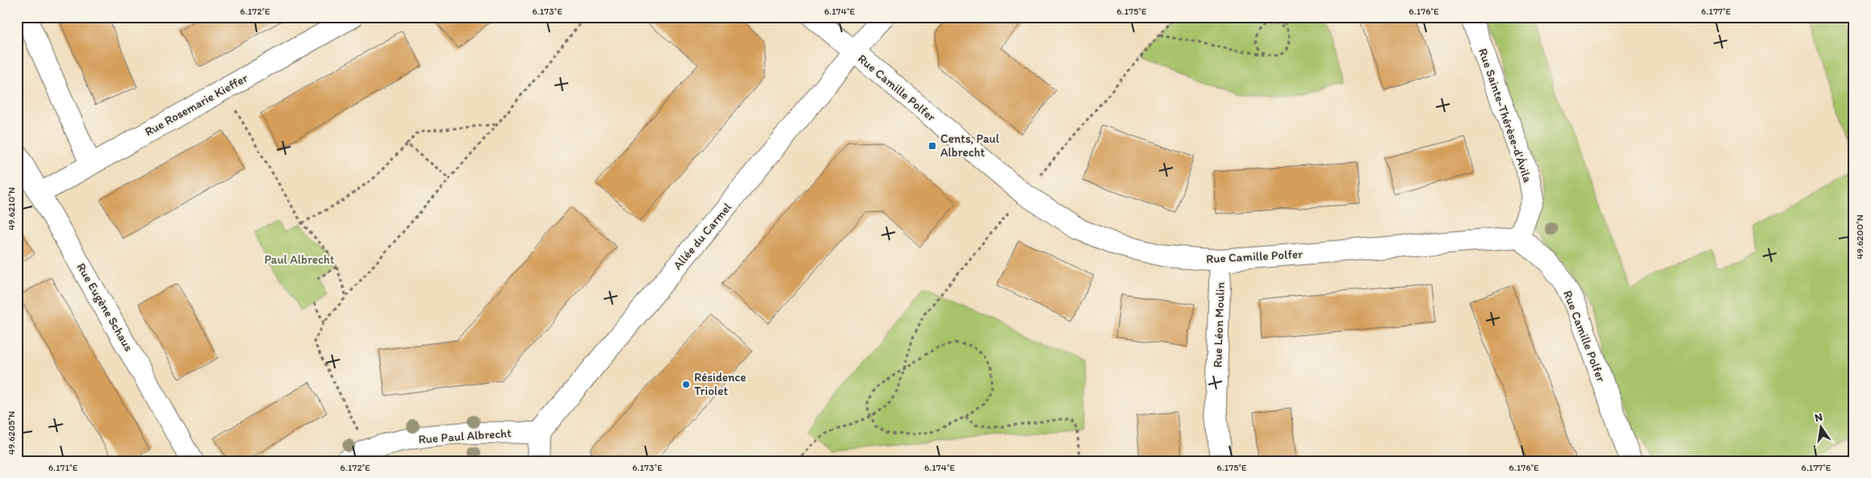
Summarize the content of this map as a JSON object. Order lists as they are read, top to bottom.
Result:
{
  "streets": {
    "street": [
      "Rue Camille Polfer",
      "Rue Rosemarie Kieffer",
      "Rue Sainte-Thérèse-d'Ávila",
      "Allée du Carmel",
      "Rue Eugène Schaus",
      "Rue Léon Moulin",
      "Rue Paul Albrecht"
    ]
  },
  "crossings": [
    ["Rue Camille Polfer", "Rue Sainte-Thérèse-d'Ávila"],
    ["Rue Camille Polfer", "Allée du Carmel"],
    ["Rue Camille Polfer", "Rue Léon Moulin"],
    ["Rue Rosemarie Kieffer", "Rue Eugène Schaus"],
    ["Allée du Carmel", "Rue Paul Albrecht"]
  ],
  "parks": ["Paul Albrecht"],
  "places": {
    "transit": ["Cents, Paul Albrecht"],
    "other": ["Résidence Triolet"]
  },
  "north": "top",
  "coordinates": [
    "6.172°E",
    "6.173°E",
    "6.174°E",
    "6.175°E",
    "6.176°E",
    "6.177°E",
    "49.6210°N",
    "49.6200°N",
    "49.6205°N",
    "6.171°E"
  ]
}
